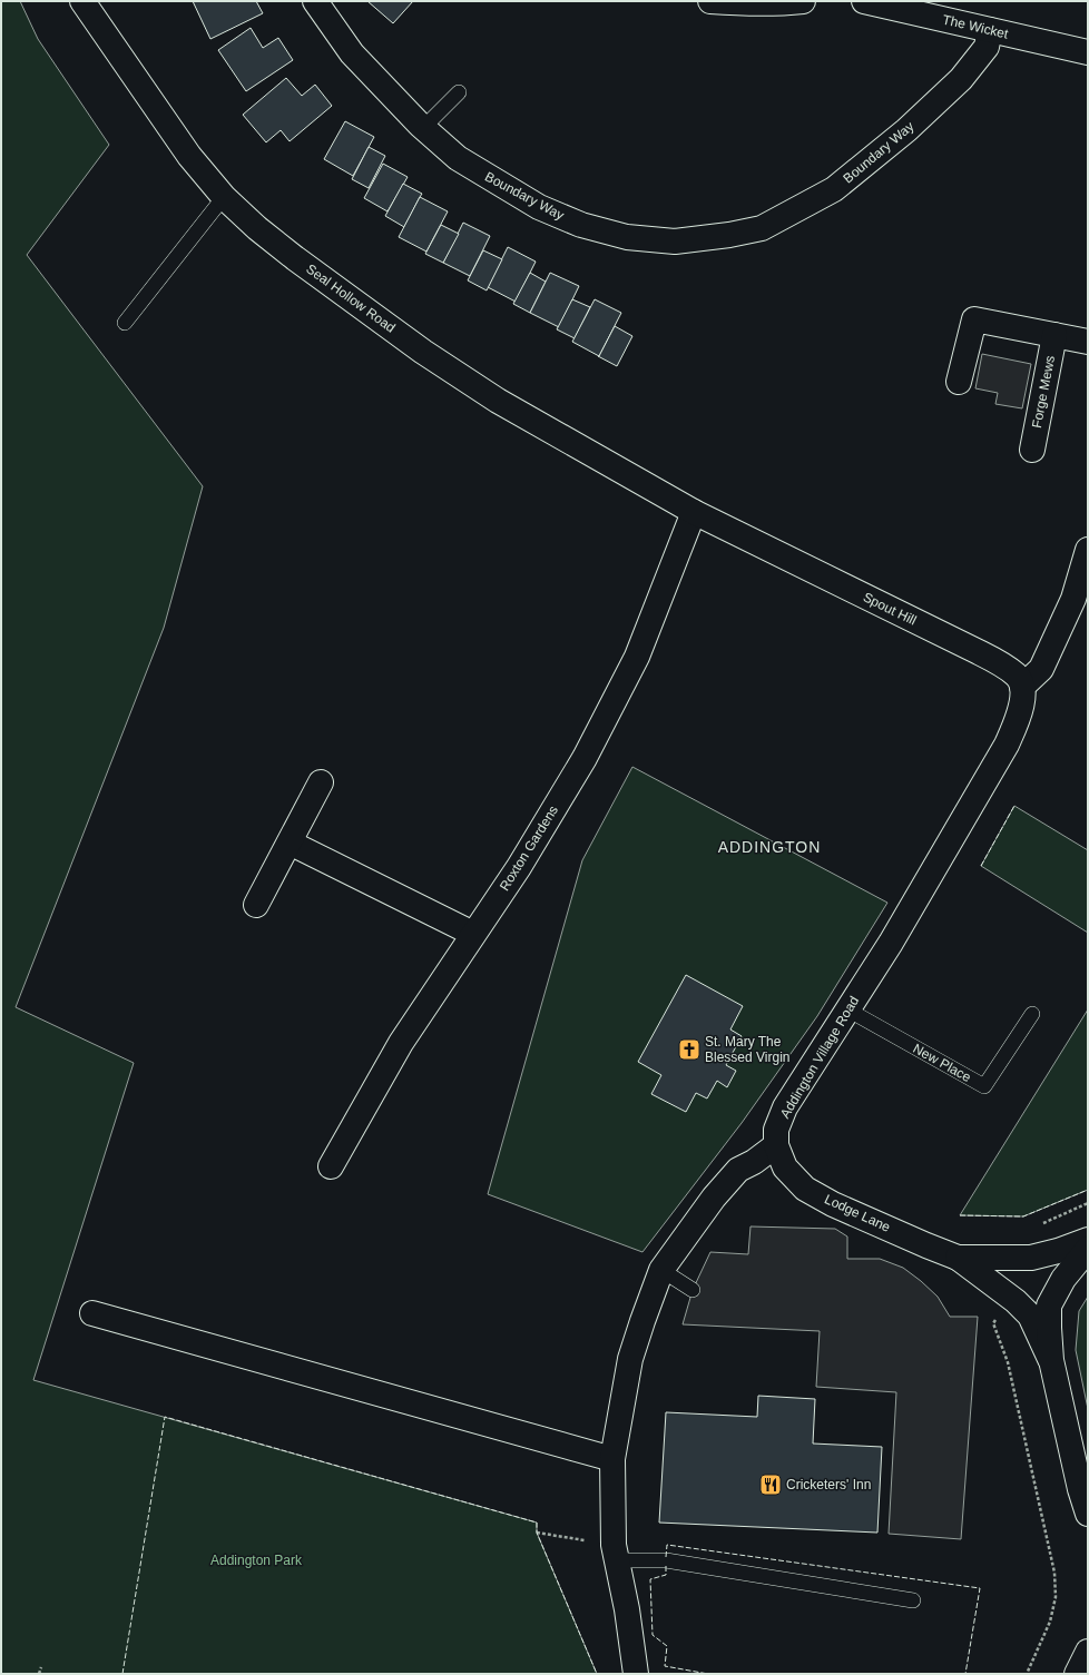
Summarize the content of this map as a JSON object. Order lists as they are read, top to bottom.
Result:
{
  "streets": {
    "street": [
      "The Wicket",
      "Boundary Way",
      "Seal Hollow Road",
      "Forge Mews",
      "Spout Hill",
      "Roxton Gardens",
      "Addington Village Road",
      "Lodge Lane"
    ],
    "lane": ["New Place"]
  },
  "crossings": [
    ["The Wicket", "Boundary Way"],
    ["Seal Hollow Road", "Spout Hill"],
    ["Seal Hollow Road", "Roxton Gardens"],
    ["Spout Hill", "Roxton Gardens"],
    ["Spout Hill", "Addington Village Road"],
    ["Addington Village Road", "New Place"],
    ["Addington Village Road", "Lodge Lane"]
  ],
  "districts": ["ADDINGTON"],
  "parks": ["Addington Park"],
  "places": {
    "church": ["St. Mary The Blessed Virgin"],
    "restaurant": ["Cricketers' Inn"]
  }
}
